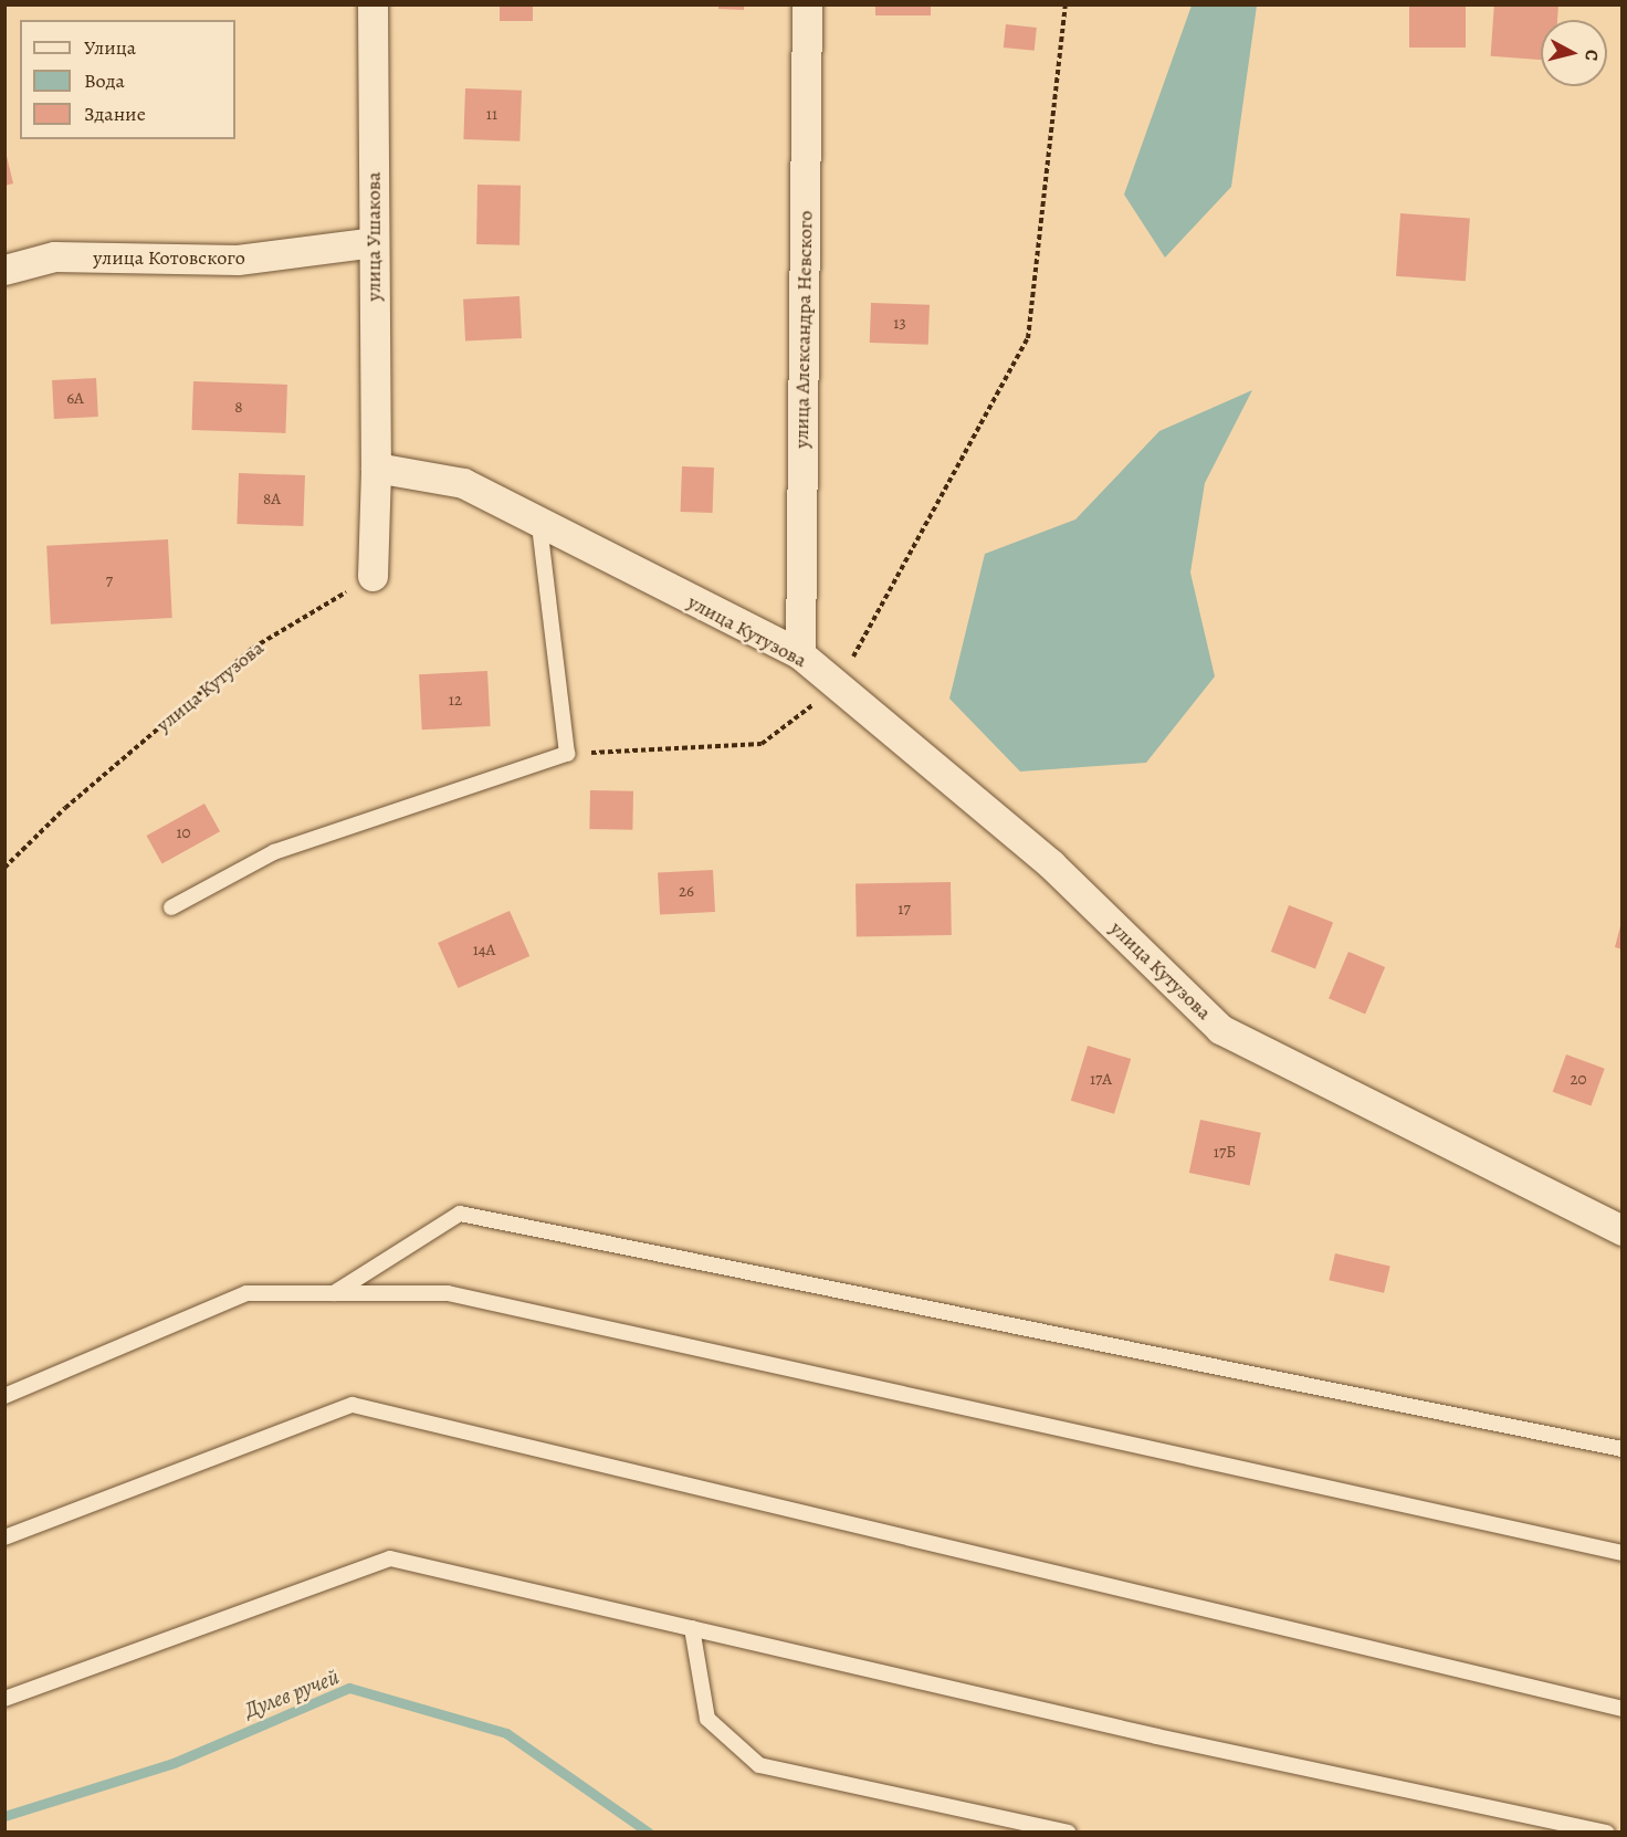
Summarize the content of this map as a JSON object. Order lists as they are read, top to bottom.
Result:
{
  "streets": {
    "street": [
      "улица Ушакова",
      "улица Котовского",
      "улица Александра Невского",
      "улица Кутузова"
    ]
  },
  "crossings": [
    ["улица Ушакова", "улица Котовского"],
    ["улица Ушакова", "улица Кутузова"],
    ["улица Александра Невского", "улица Кутузова"]
  ],
  "water": ["Дулев ручей"],
  "house_numbers": [
    "11",
    "13",
    "6А",
    "8",
    "8А",
    "7",
    "12",
    "10",
    "26",
    "17",
    "14А",
    "17А",
    "20",
    "17Б"
  ],
  "legend": ["Улица", "Вода", "Здание"],
  "north": "right"
}
